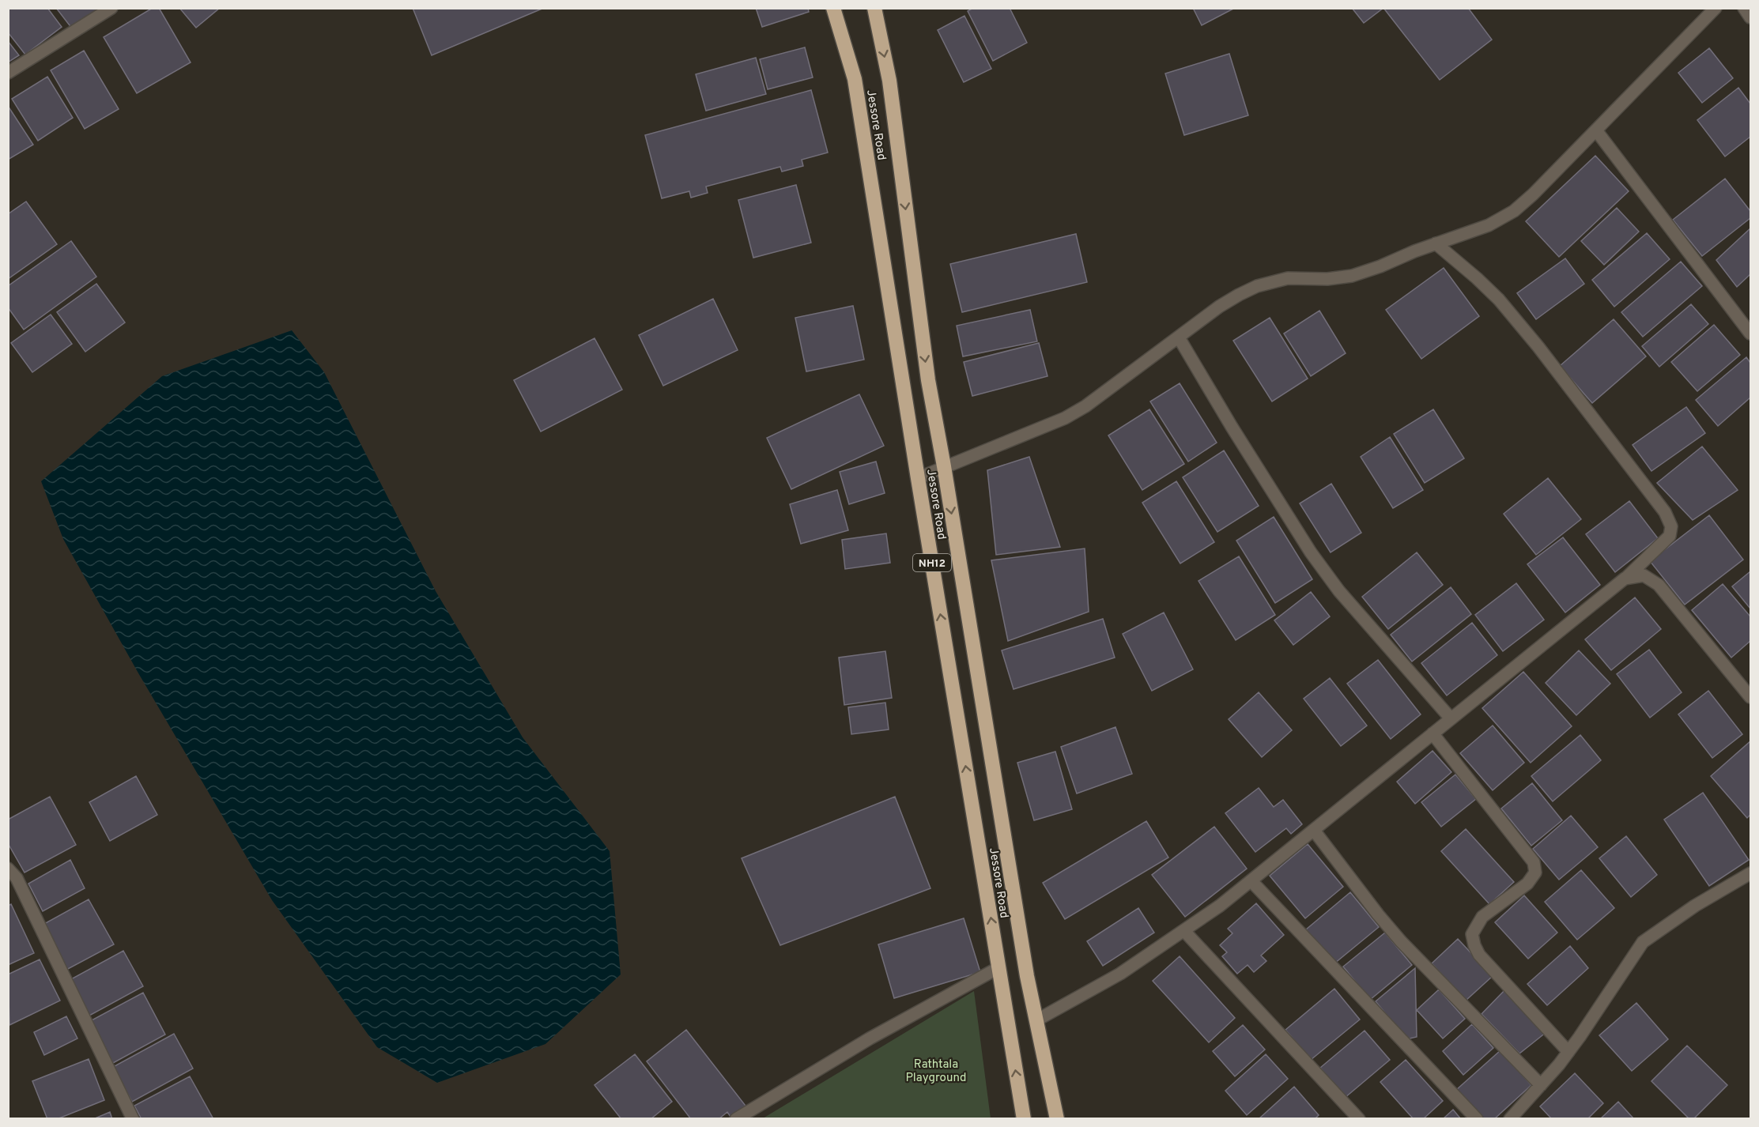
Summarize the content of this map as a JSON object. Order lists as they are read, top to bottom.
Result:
{
  "streets": {
    "highway": ["Jessore Road", "NH12"]
  },
  "parks": ["Rathtala Playground"]
}
